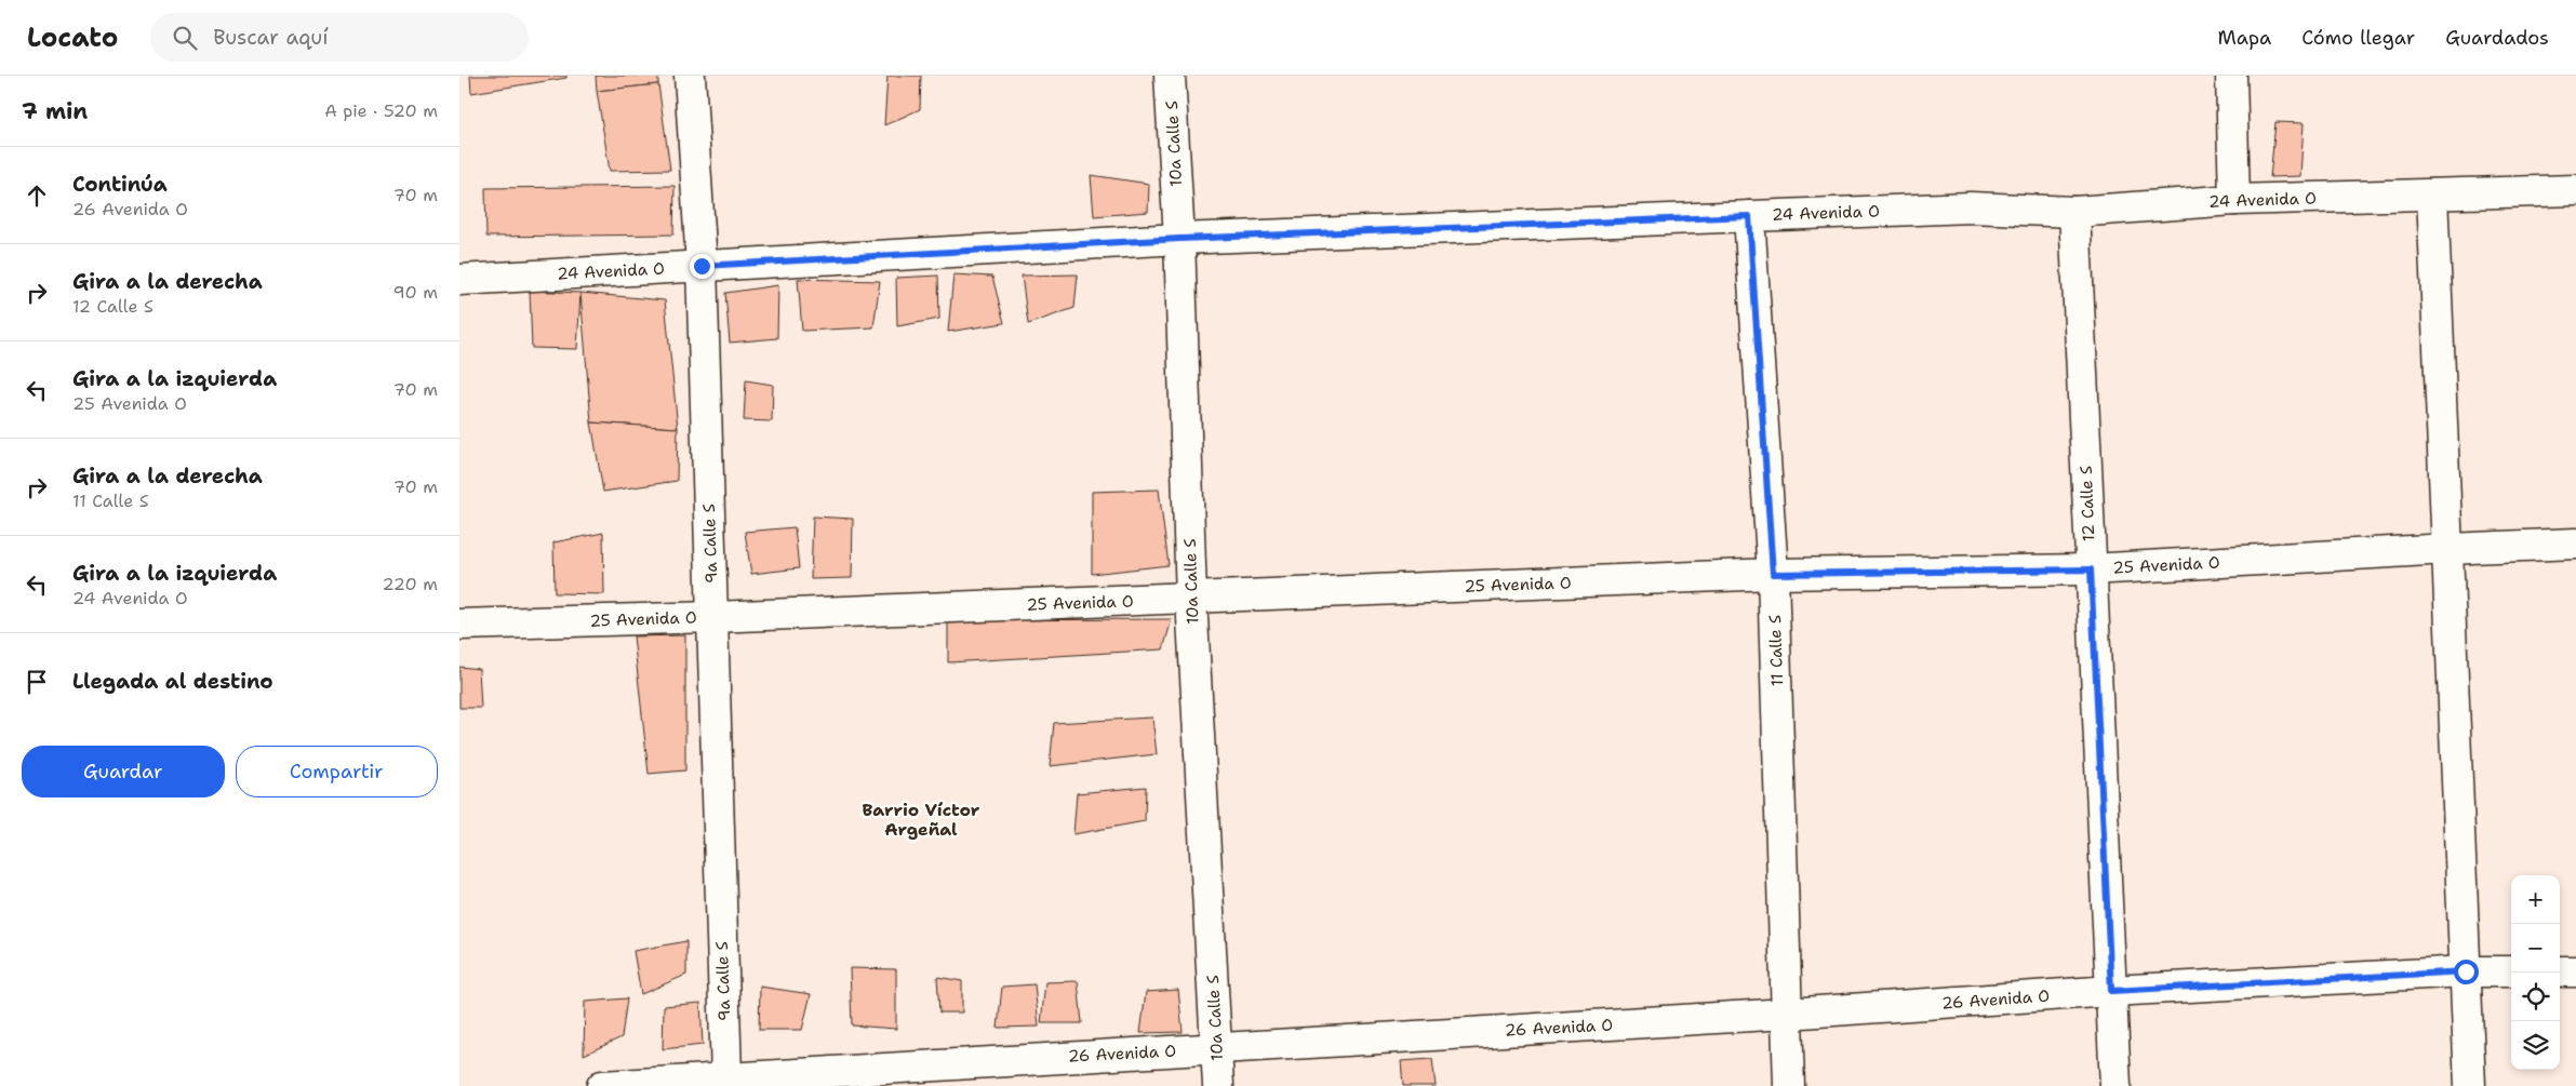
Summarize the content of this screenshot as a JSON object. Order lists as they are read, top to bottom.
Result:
{
  "streets": {
    "street": [
      "10a Calle S",
      "24 Avenida O",
      "12 Calle S",
      "9a Calle S",
      "25 Avenida O",
      "11 Calle S",
      "26 Avenida O"
    ]
  },
  "crossings": [
    ["10a Calle S", "24 Avenida O"],
    ["10a Calle S", "25 Avenida O"],
    ["10a Calle S", "26 Avenida O"],
    ["24 Avenida O", "12 Calle S"],
    ["24 Avenida O", "9a Calle S"],
    ["24 Avenida O", "11 Calle S"],
    ["12 Calle S", "25 Avenida O"],
    ["12 Calle S", "26 Avenida O"],
    ["9a Calle S", "25 Avenida O"],
    ["9a Calle S", "26 Avenida O"],
    ["25 Avenida O", "11 Calle S"],
    ["11 Calle S", "26 Avenida O"]
  ],
  "districts": ["Barrio Víctor Argeñal"],
  "page": {
    "header": "Locato",
    "search": "Buscar aquí",
    "nav": ["Mapa", "Cómo llegar", "Guardados"],
    "heading": ["7 min", "A pie · 520 m"],
    "list": [
      ["Continúa", "26 Avenida O", "70 m"],
      ["Gira a la derecha", "12 Calle S", "90 m"],
      ["Gira a la izquierda", "25 Avenida O", "70 m"],
      ["Gira a la derecha", "11 Calle S", "70 m"],
      ["Gira a la izquierda", "24 Avenida O", "220 m"],
      "Llegada al destino"
    ],
    "buttons": ["Guardar", "Compartir"],
    "map_buttons": ["+", "−"]
  }
}
